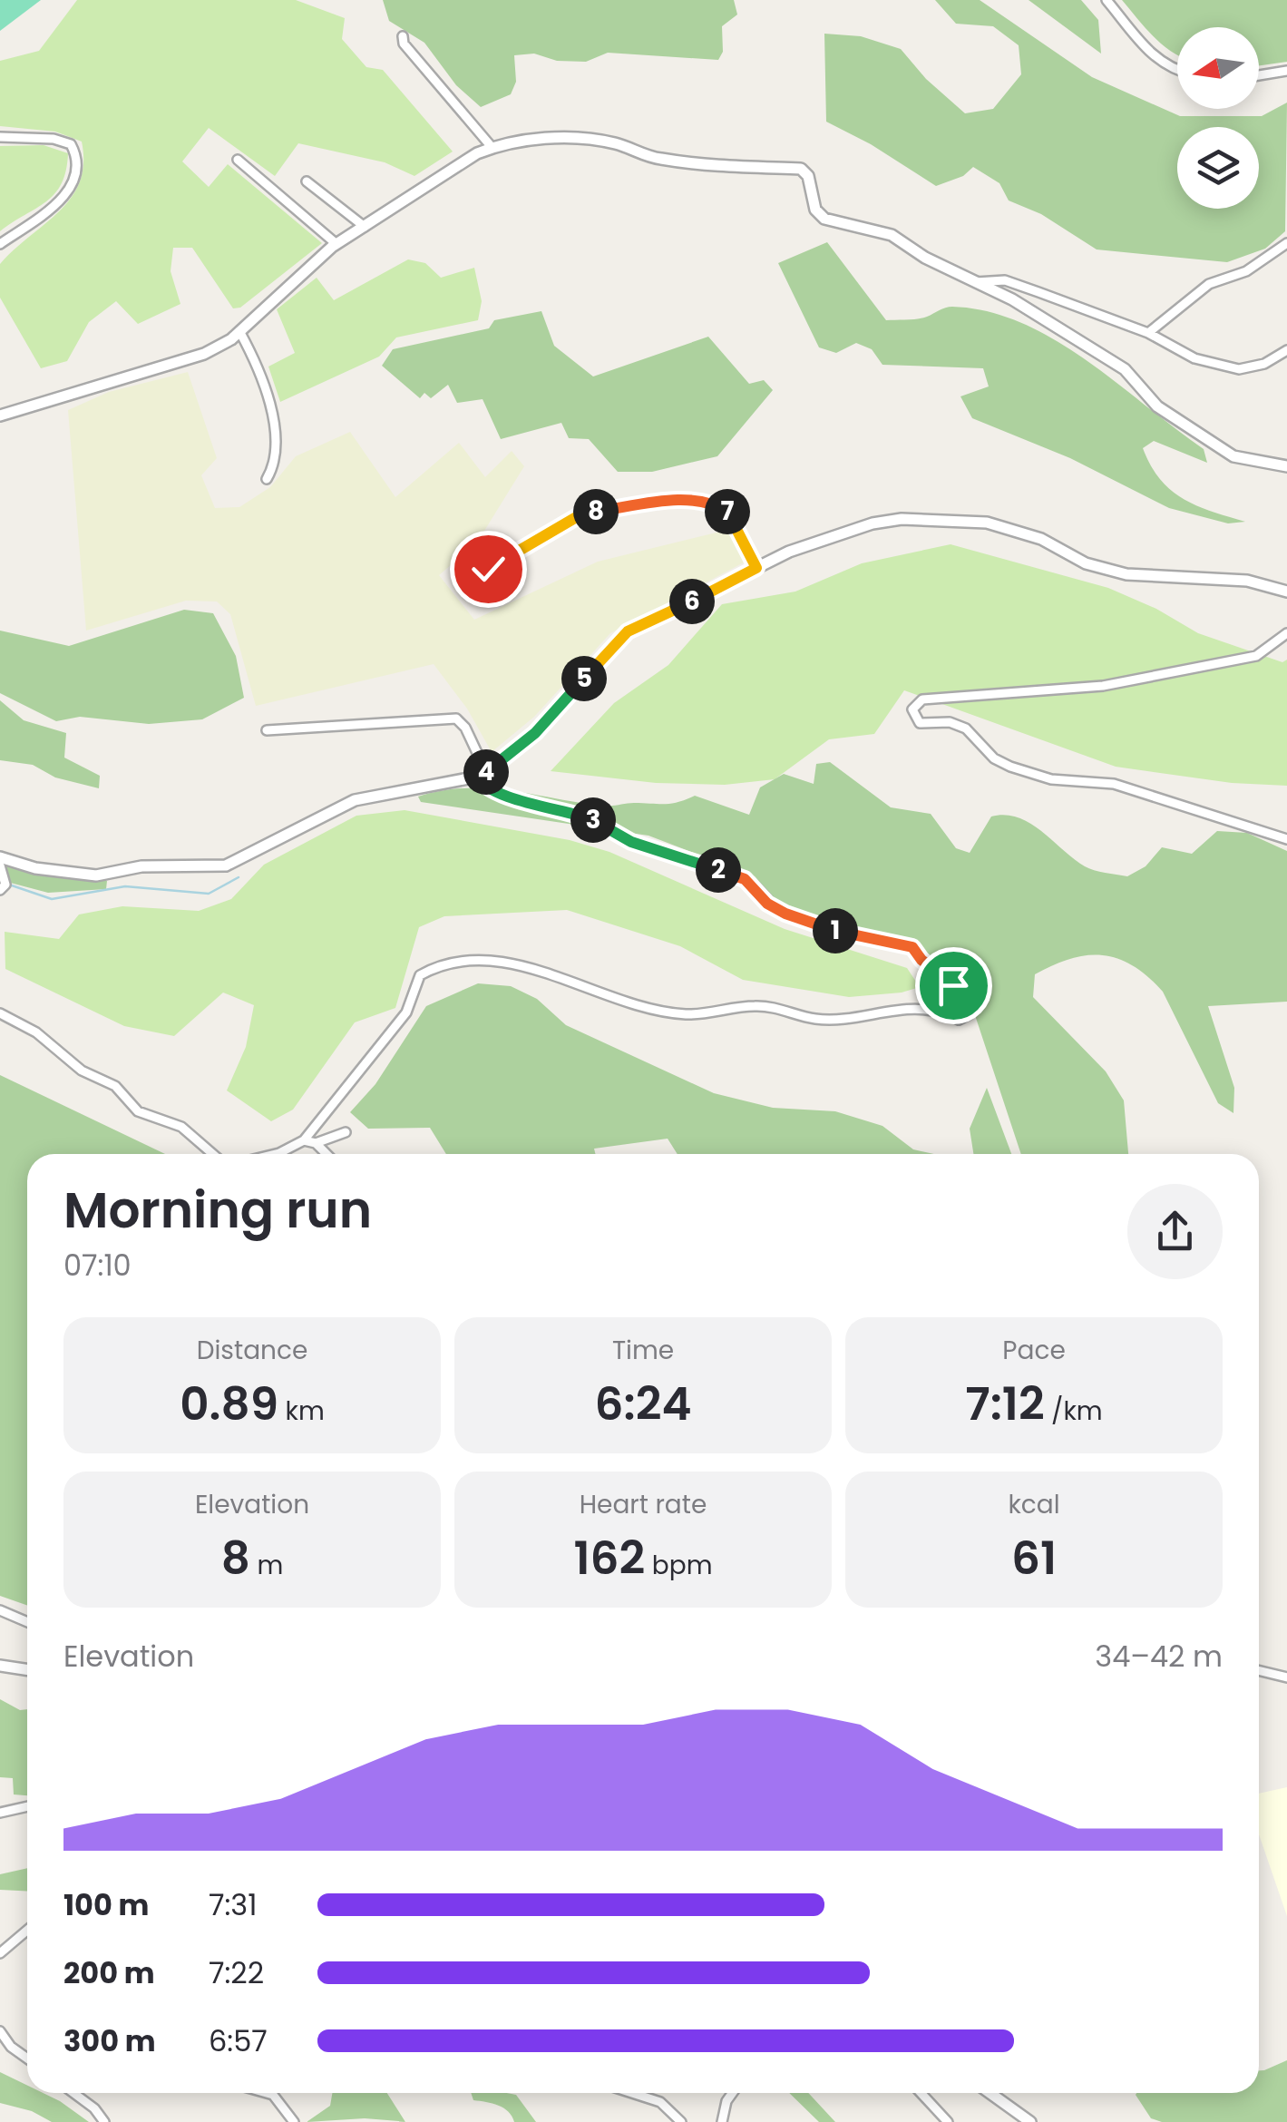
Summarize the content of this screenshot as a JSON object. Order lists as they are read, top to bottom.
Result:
{
  "north": "left",
  "page": {
    "pins": [
      "7",
      "8",
      "6",
      "5",
      "4",
      "3",
      "2",
      "1"
    ],
    "heading": ["Morning run", "07:10"],
    "stats": [
      ["Distance", "0.89 km"],
      ["Time", "6:24"],
      ["Pace", "7:12 /km"],
      ["Elevation", "8 m"],
      ["Heart rate", "162 bpm"],
      ["kcal", "61"]
    ],
    "chart": ["Elevation", "34–42 m"],
    "list": [
      {
        "name": "100 m",
        "note": "7:31"
      },
      {
        "name": "200 m",
        "note": "7:22"
      },
      {
        "name": "300 m",
        "note": "6:57"
      }
    ]
  }
}
